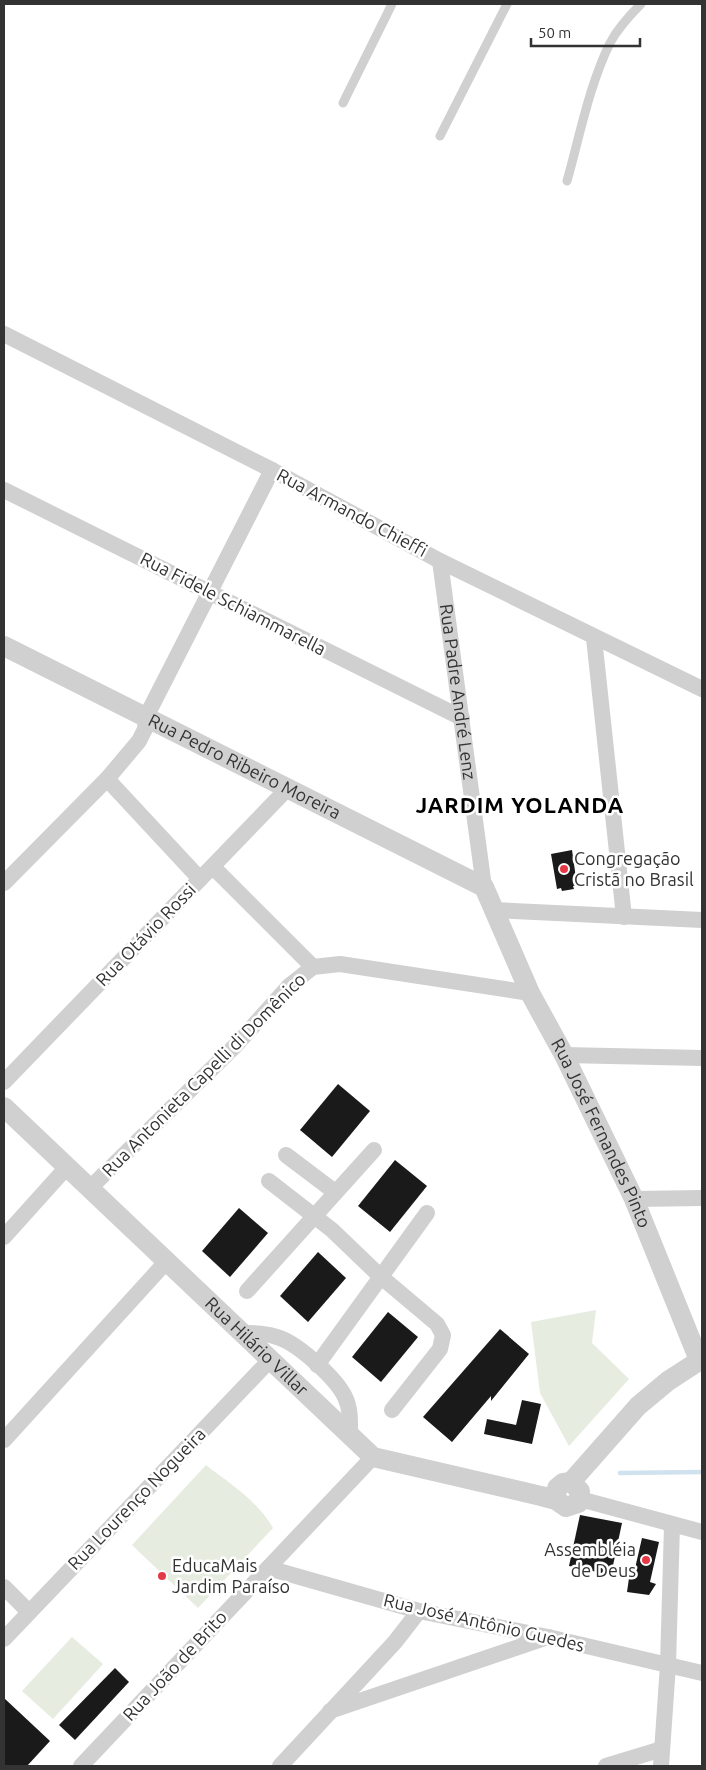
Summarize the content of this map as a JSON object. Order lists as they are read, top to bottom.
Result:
{
  "streets": {
    "street": [
      "Rua Armando Chieffi",
      "Rua Fidele Schiammarella",
      "Rua Padre André Lenz",
      "Rua Pedro Ribeiro Moreira",
      "Rua Otávio Rossi",
      "Rua Antonieta Capelli di Domênico",
      "Rua José Fernandes Pinto",
      "Rua Hilário Villar",
      "Rua Lourenço Nogueira",
      "Rua José Antônio Guedes",
      "Rua João de Brito"
    ]
  },
  "crossings": [
    ["Rua Armando Chieffi", "Rua Padre André Lenz"],
    ["Rua Fidele Schiammarella", "Rua Padre André Lenz"],
    ["Rua Padre André Lenz", "Rua Pedro Ribeiro Moreira"],
    ["Rua Padre André Lenz", "Rua José Fernandes Pinto"],
    ["Rua Pedro Ribeiro Moreira", "Rua Otávio Rossi"],
    ["Rua Antonieta Capelli di Domênico", "Rua José Fernandes Pinto"],
    ["Rua Antonieta Capelli di Domênico", "Rua Hilário Villar"],
    ["Rua Hilário Villar", "Rua Lourenço Nogueira"],
    ["Rua Hilário Villar", "Rua João de Brito"],
    ["Rua José Antônio Guedes", "Rua João de Brito"]
  ],
  "districts": ["JARDIM YOLANDA"],
  "places": ["Congregação Cristã no Brasil", "Assembléia de Deus", "EducaMais Jardim Paraíso"],
  "scale_bar": "50 m"
}
